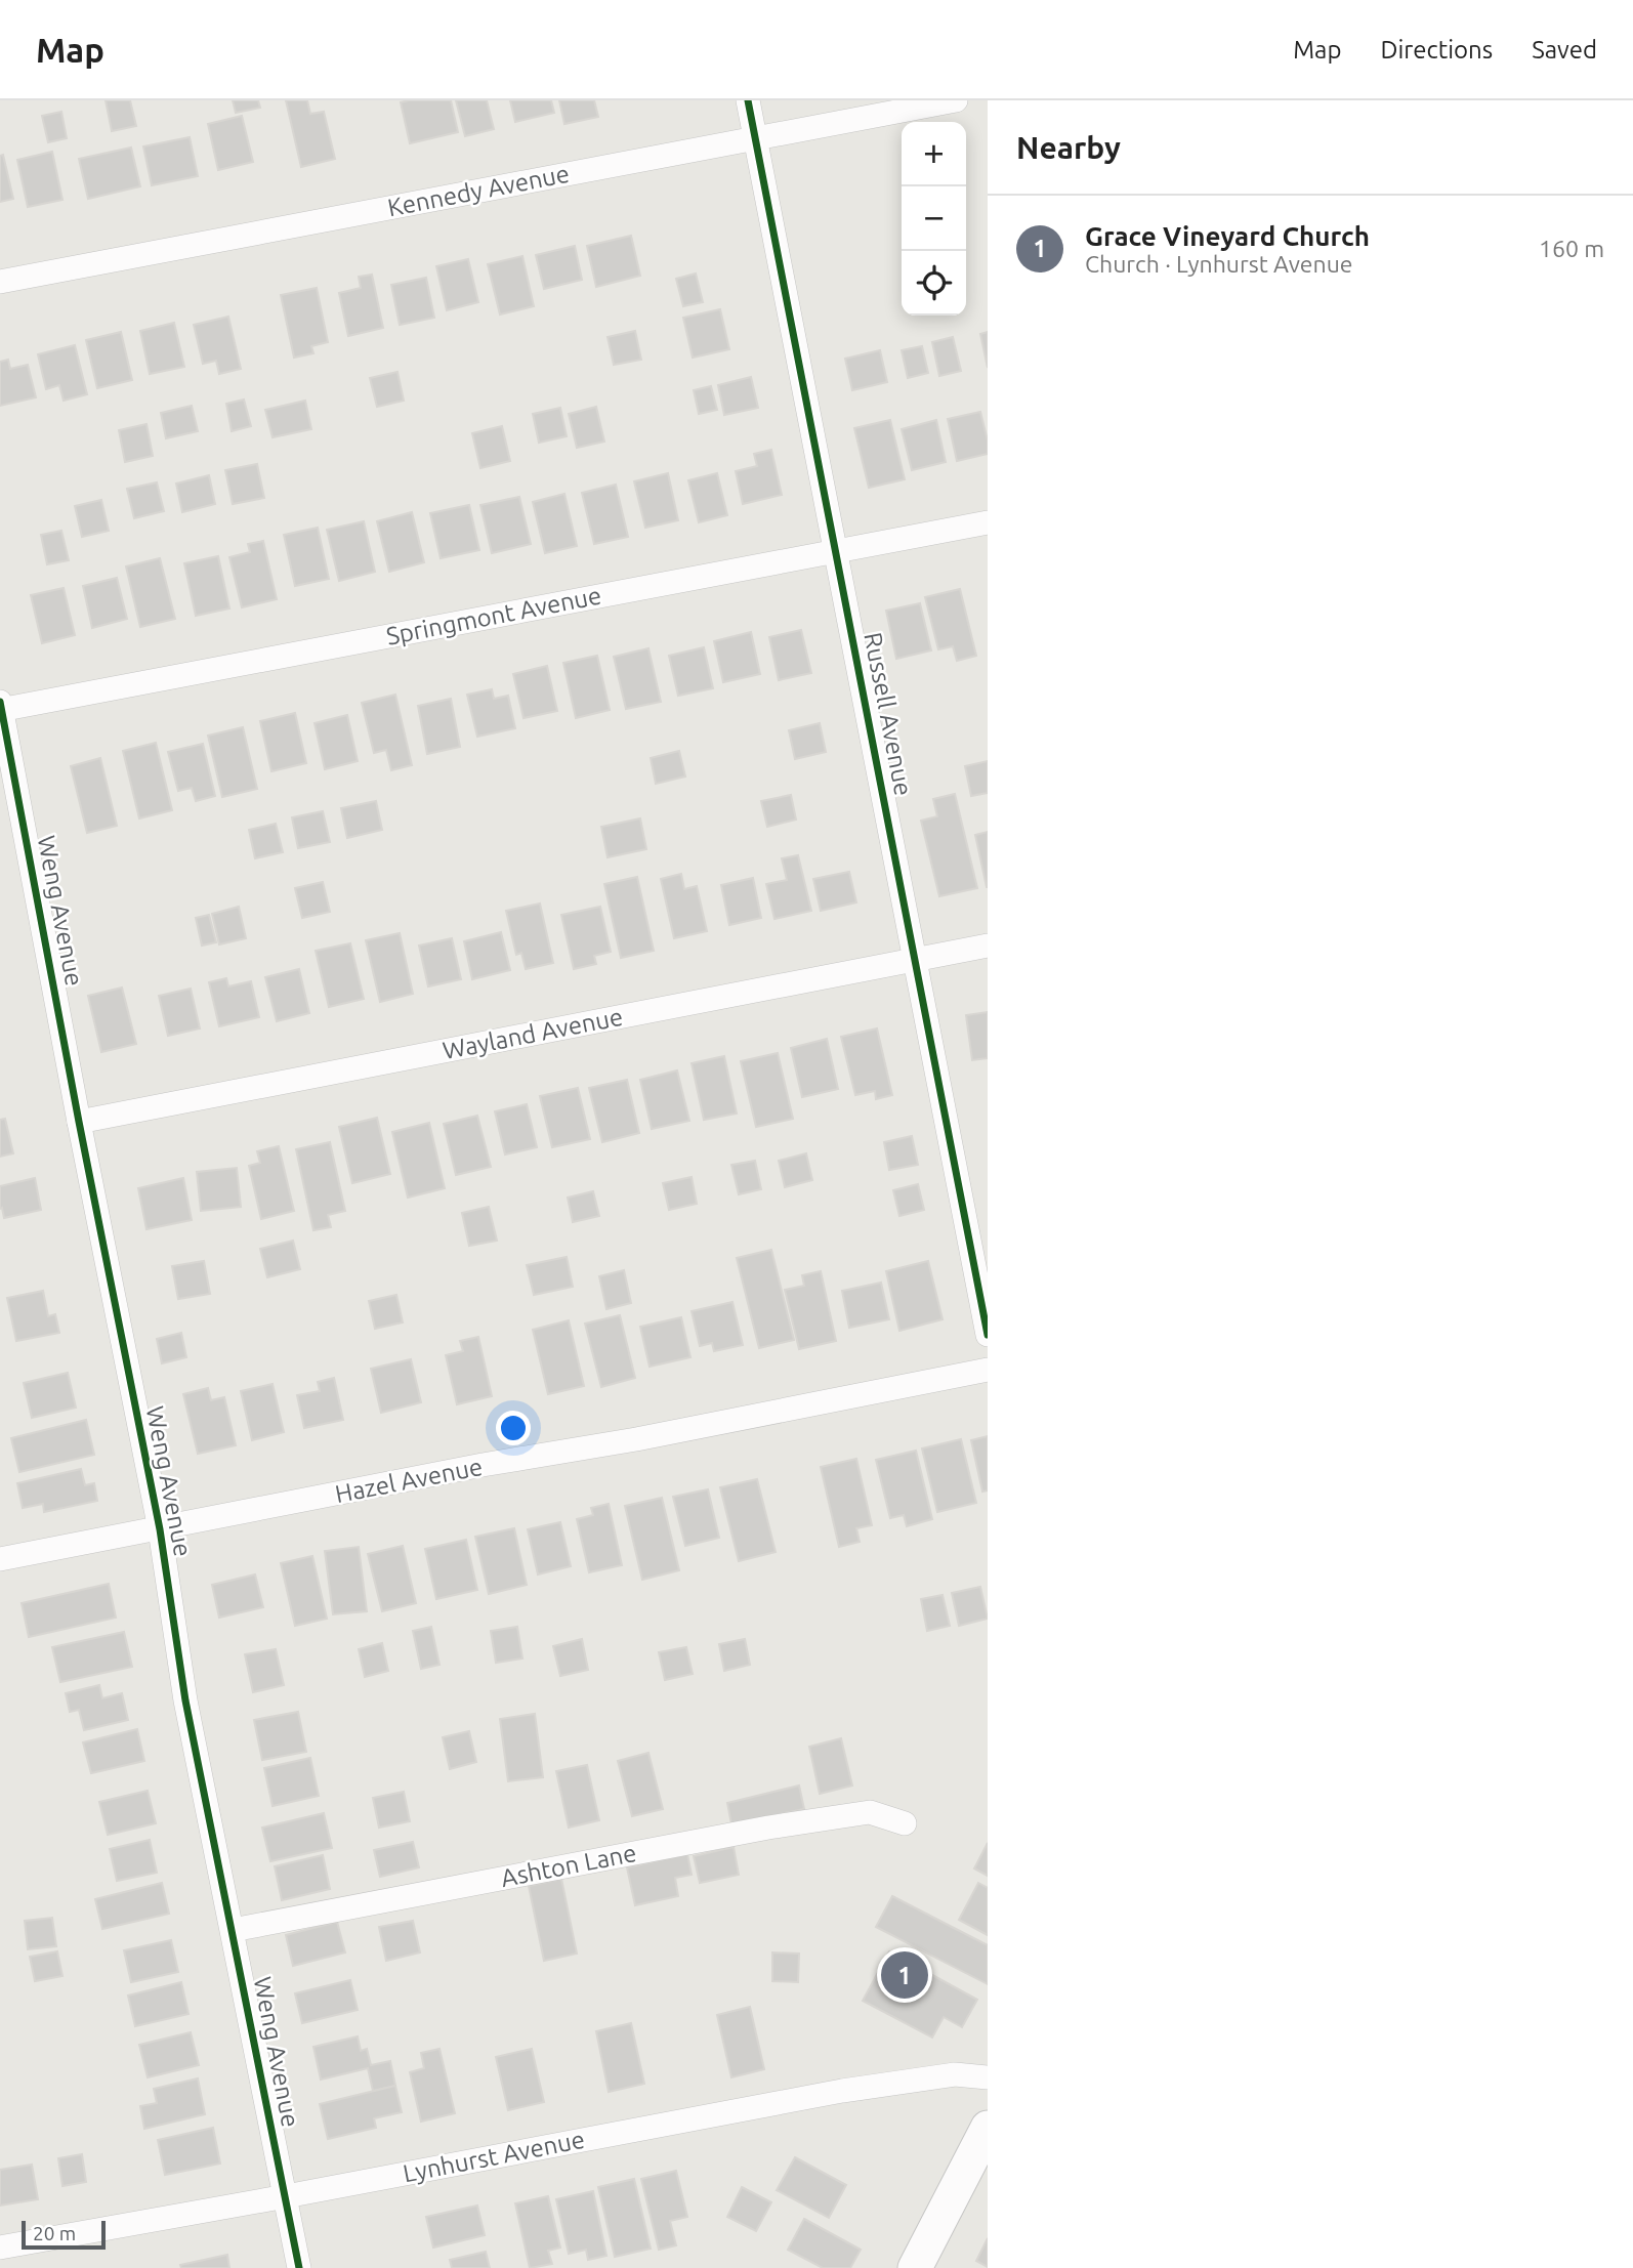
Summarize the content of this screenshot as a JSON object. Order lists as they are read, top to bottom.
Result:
{
  "streets": {
    "street": [
      "Kennedy Avenue",
      "Springmont Avenue",
      "Russell Avenue",
      "Weng Avenue",
      "Wayland Avenue",
      "Hazel Avenue",
      "Ashton Lane",
      "Lynhurst Avenue"
    ]
  },
  "crossings": [
    ["Kennedy Avenue", "Russell Avenue"],
    ["Springmont Avenue", "Russell Avenue"],
    ["Springmont Avenue", "Weng Avenue"],
    ["Russell Avenue", "Wayland Avenue"],
    ["Weng Avenue", "Wayland Avenue"],
    ["Weng Avenue", "Hazel Avenue"],
    ["Weng Avenue", "Ashton Lane"],
    ["Weng Avenue", "Lynhurst Avenue"]
  ],
  "scale_bar": "20 m",
  "page": {
    "header": "Map",
    "nav": ["Map", "Directions", "Saved"],
    "heading": "Nearby",
    "map_buttons": ["+", "−"],
    "list": [
      {
        "mark": "1",
        "name": "Grace Vineyard Church",
        "note": "Church · Lynhurst Avenue",
        "value": "160 m"
      }
    ],
    "pins": "1",
    "scale": "20 m"
  }
}
